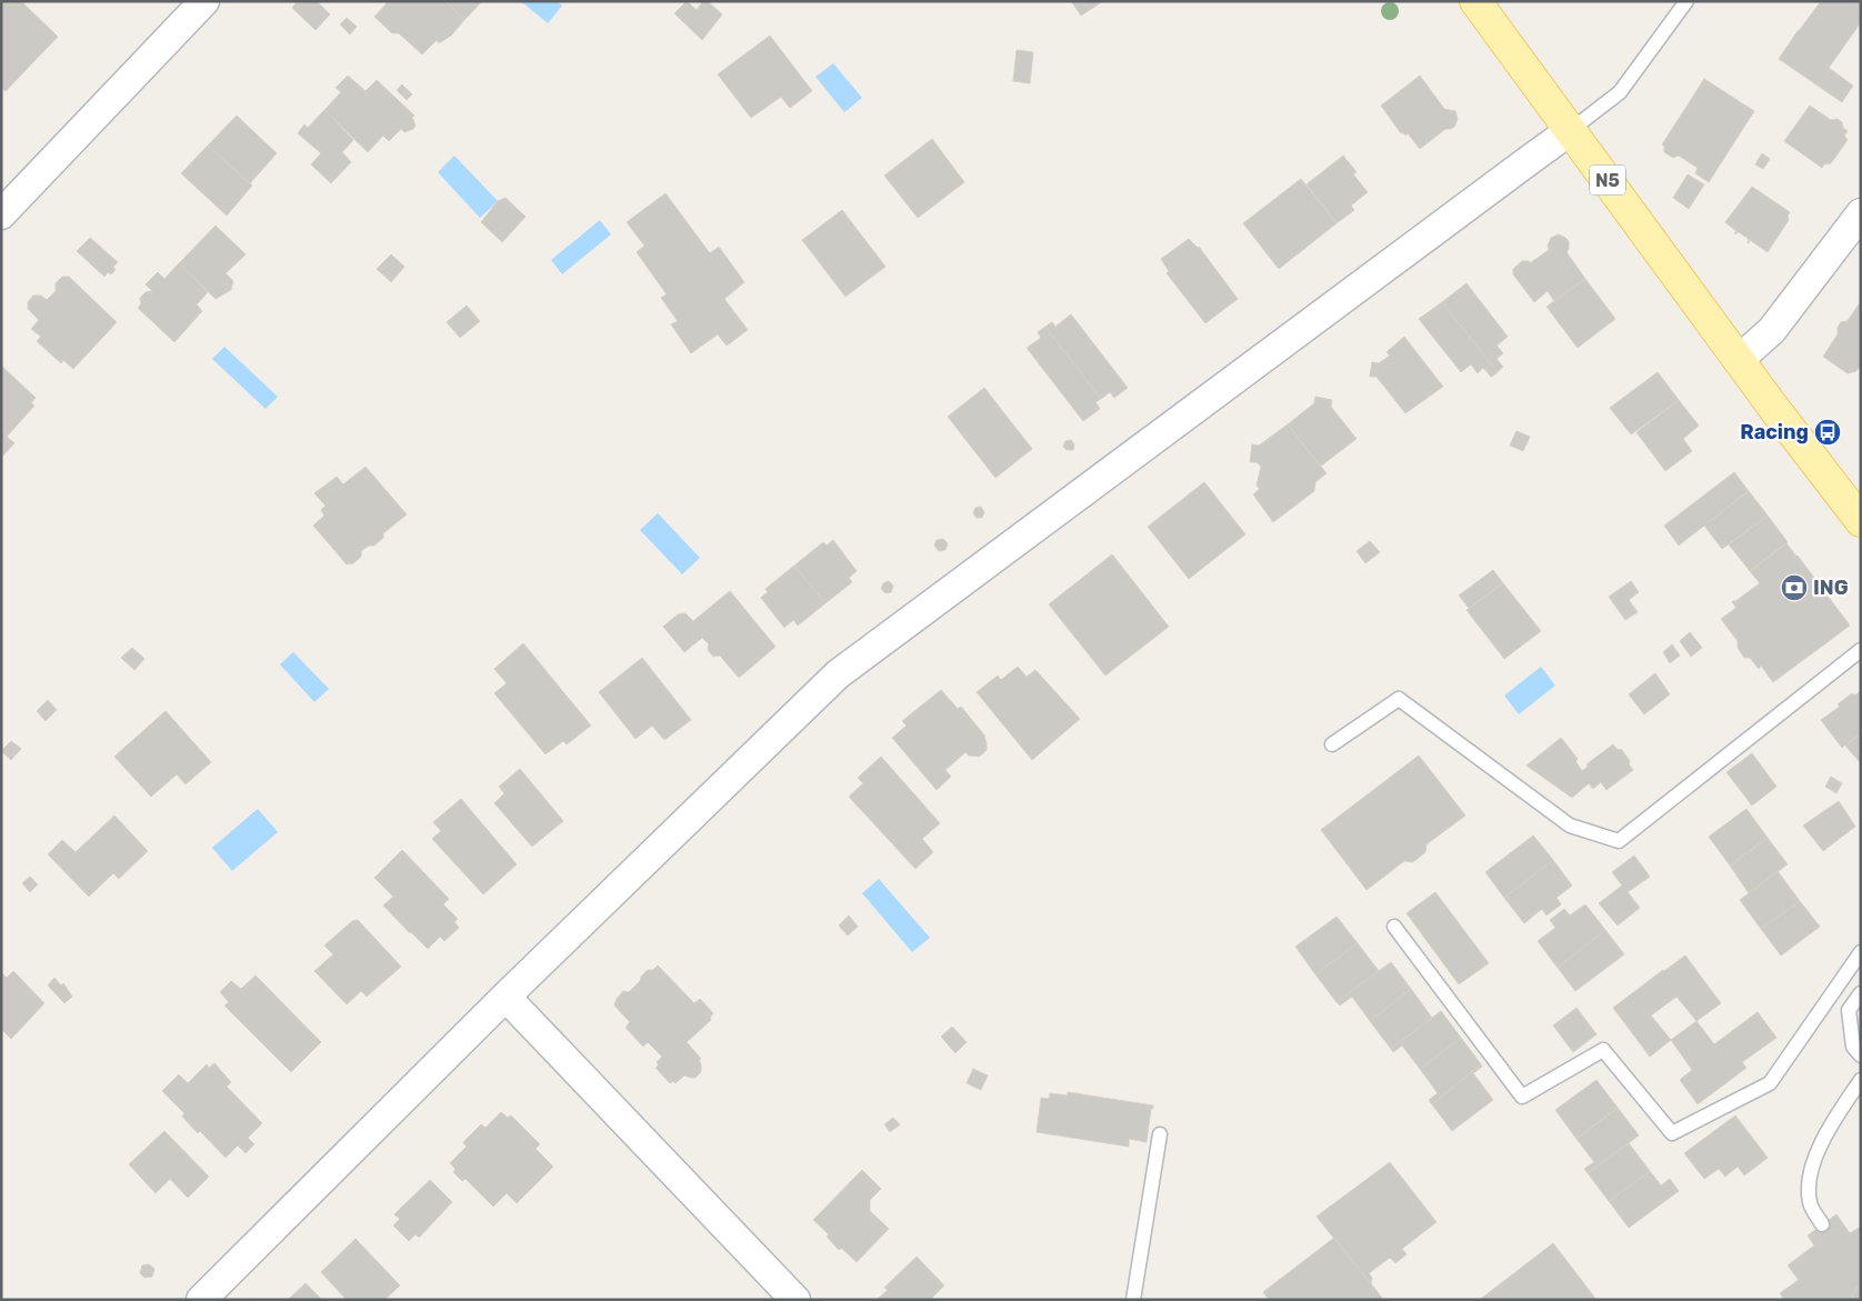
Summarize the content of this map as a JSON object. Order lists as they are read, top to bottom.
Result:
{
  "streets": {
    "main road": ["N5"]
  },
  "places": {
    "bus stop": ["Racing"],
    "bank": ["ING"]
  }
}
